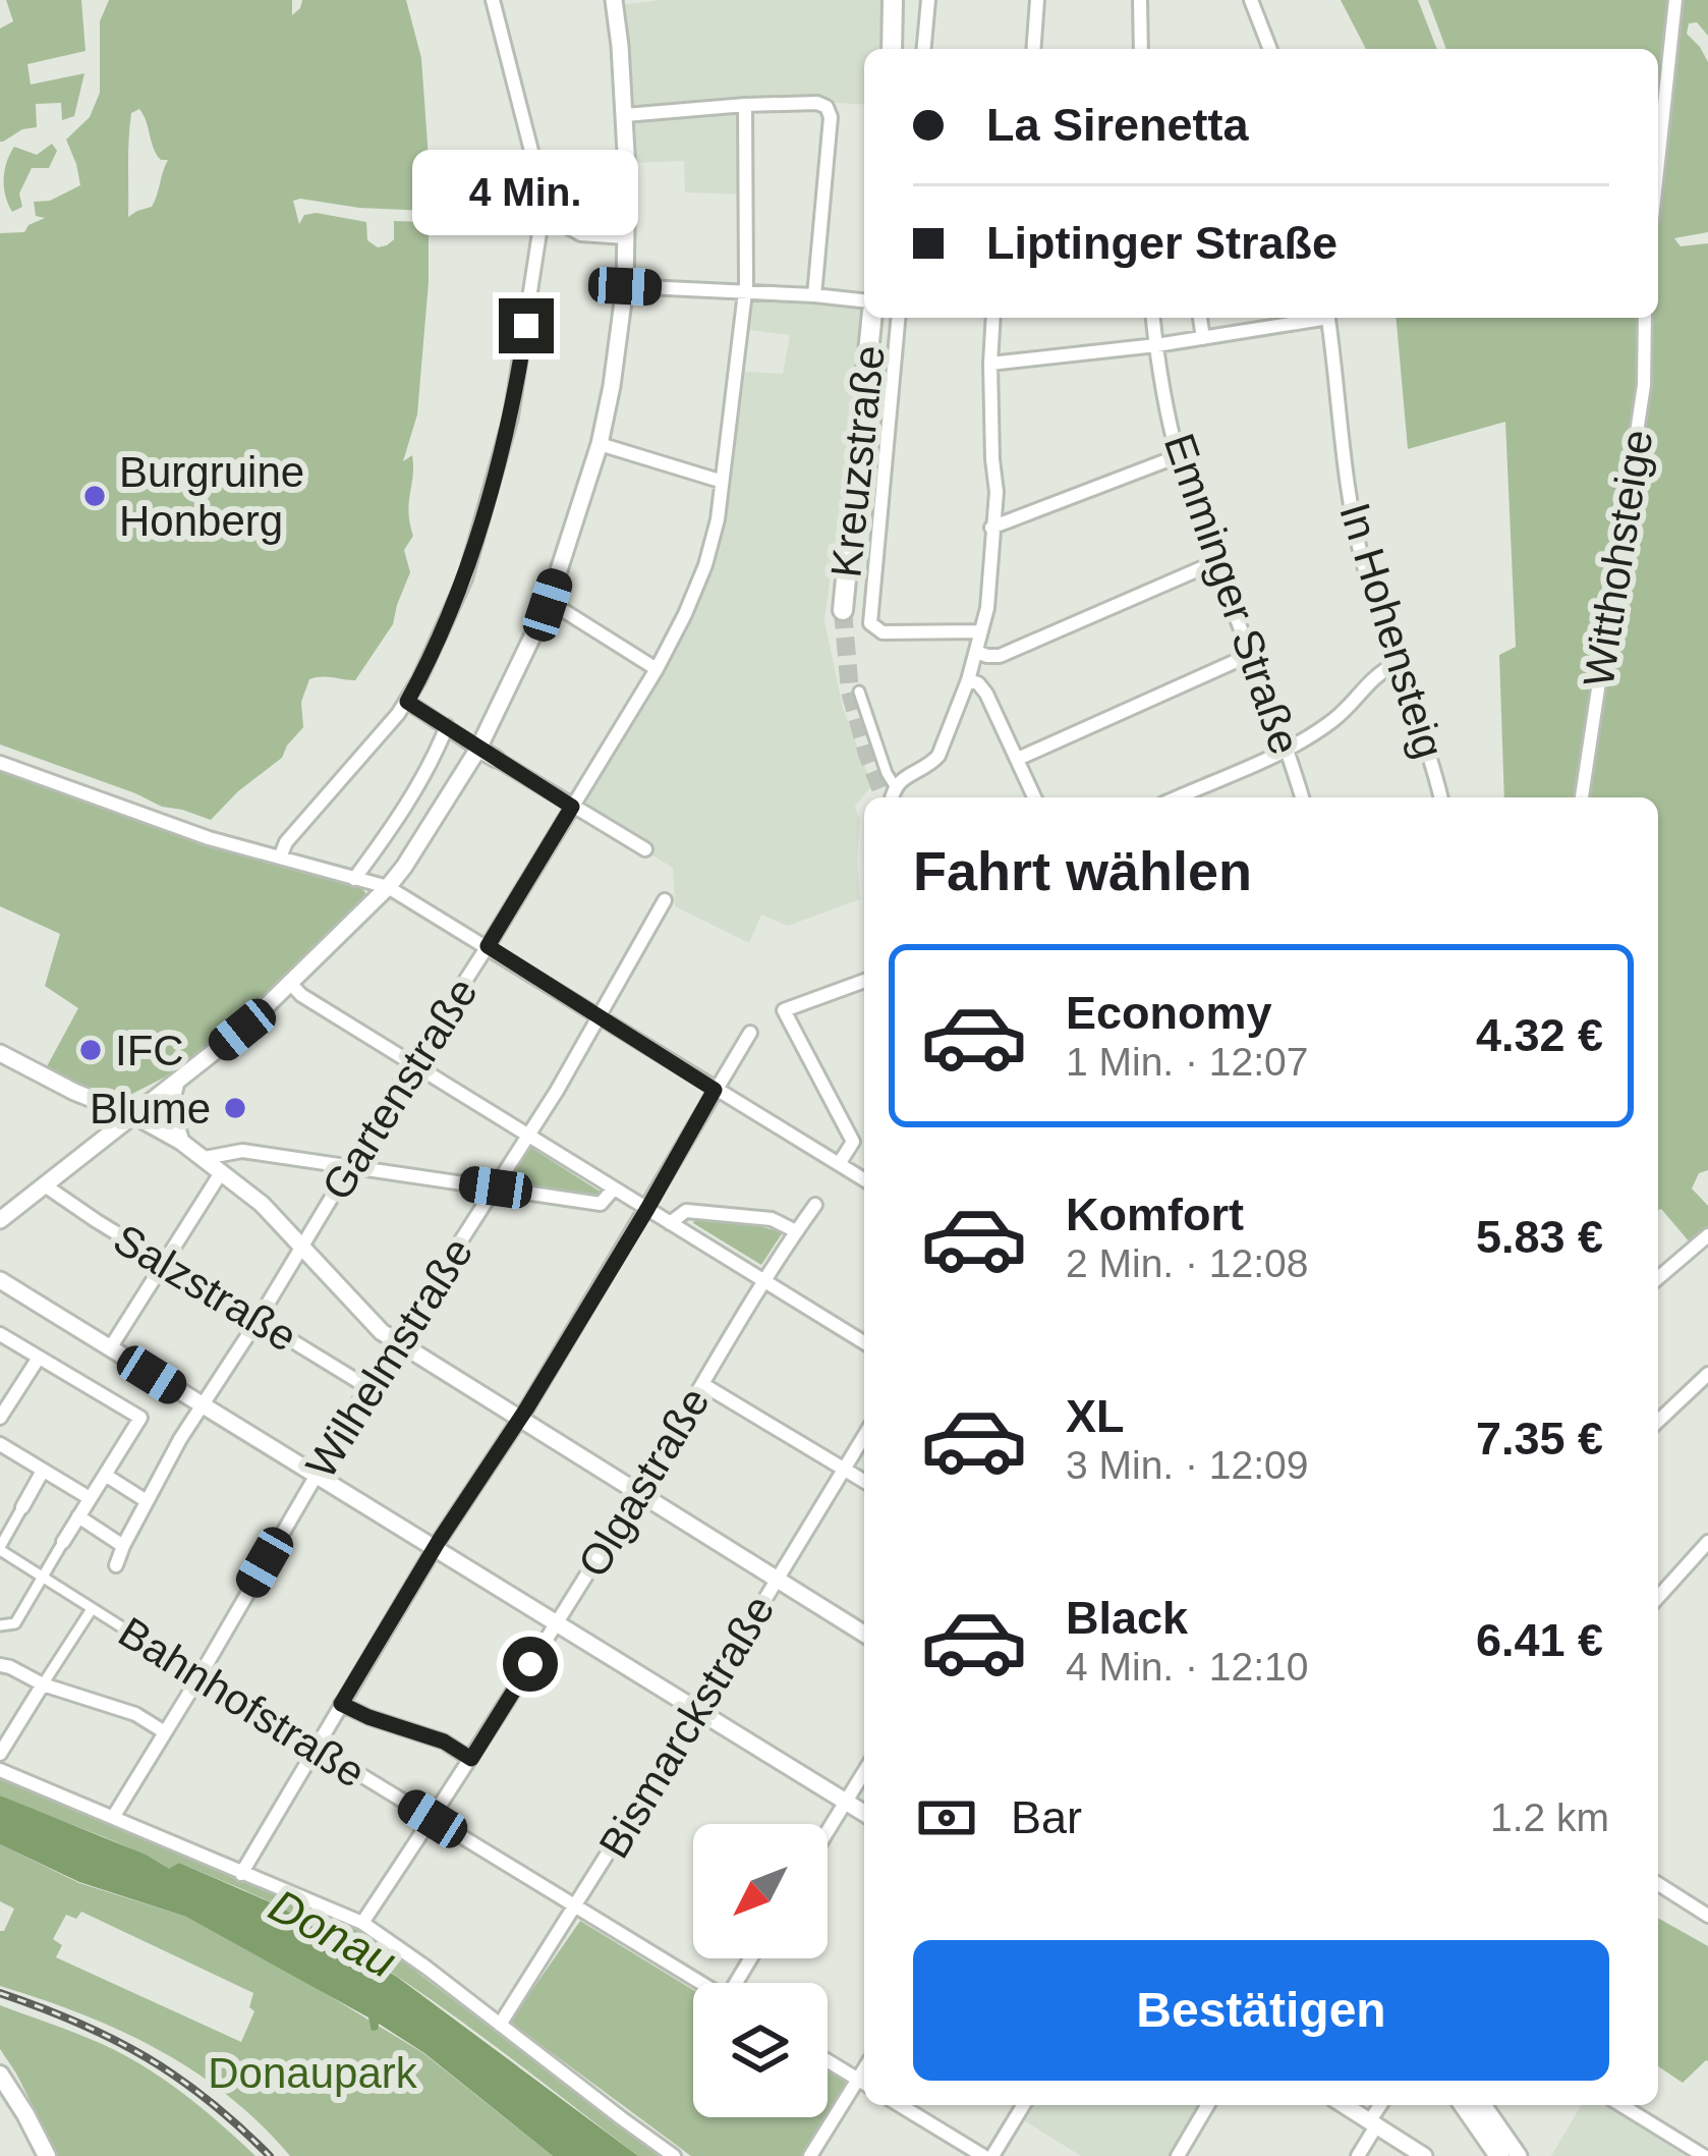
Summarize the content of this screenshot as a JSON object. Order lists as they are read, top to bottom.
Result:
{
  "streets": {
    "main road": ["Kreuzstraße"],
    "street": [
      "Witthohsteige",
      "Emminger Straße",
      "In Hohensteig",
      "Gartenstraße",
      "Salzstraße",
      "Wilhelmstraße",
      "Olgastraße",
      "Bahnhofstraße",
      "Bismarckstraße"
    ]
  },
  "crossings": [
    ["Gartenstraße", "Salzstraße"],
    ["Salzstraße", "Wilhelmstraße"],
    ["Wilhelmstraße", "Bahnhofstraße"],
    ["Olgastraße", "Bahnhofstraße"],
    ["Bahnhofstraße", "Bismarckstraße"]
  ],
  "water": ["Donau"],
  "parks": ["Donaupark"],
  "places": ["Burgruine Honberg", "IFC", "Blume"],
  "north": "bottom left",
  "page": {
    "banner": ["La Sirenetta", "Liptinger Straße"],
    "bubble": "4 Min.",
    "heading": "Fahrt wählen",
    "list": [
      {
        "name": "Economy",
        "note": "1 Min. · 12:07",
        "value": "4.32 €"
      },
      {
        "name": "Komfort",
        "note": "2 Min. · 12:08",
        "value": "5.83 €"
      },
      {
        "name": "XL",
        "note": "3 Min. · 12:09",
        "value": "7.35 €"
      },
      {
        "name": "Black",
        "note": "4 Min. · 12:10",
        "value": "6.41 €"
      }
    ],
    "pay": ["Bar", "1.2 km"],
    "buttons": "Bestätigen"
  }
}
